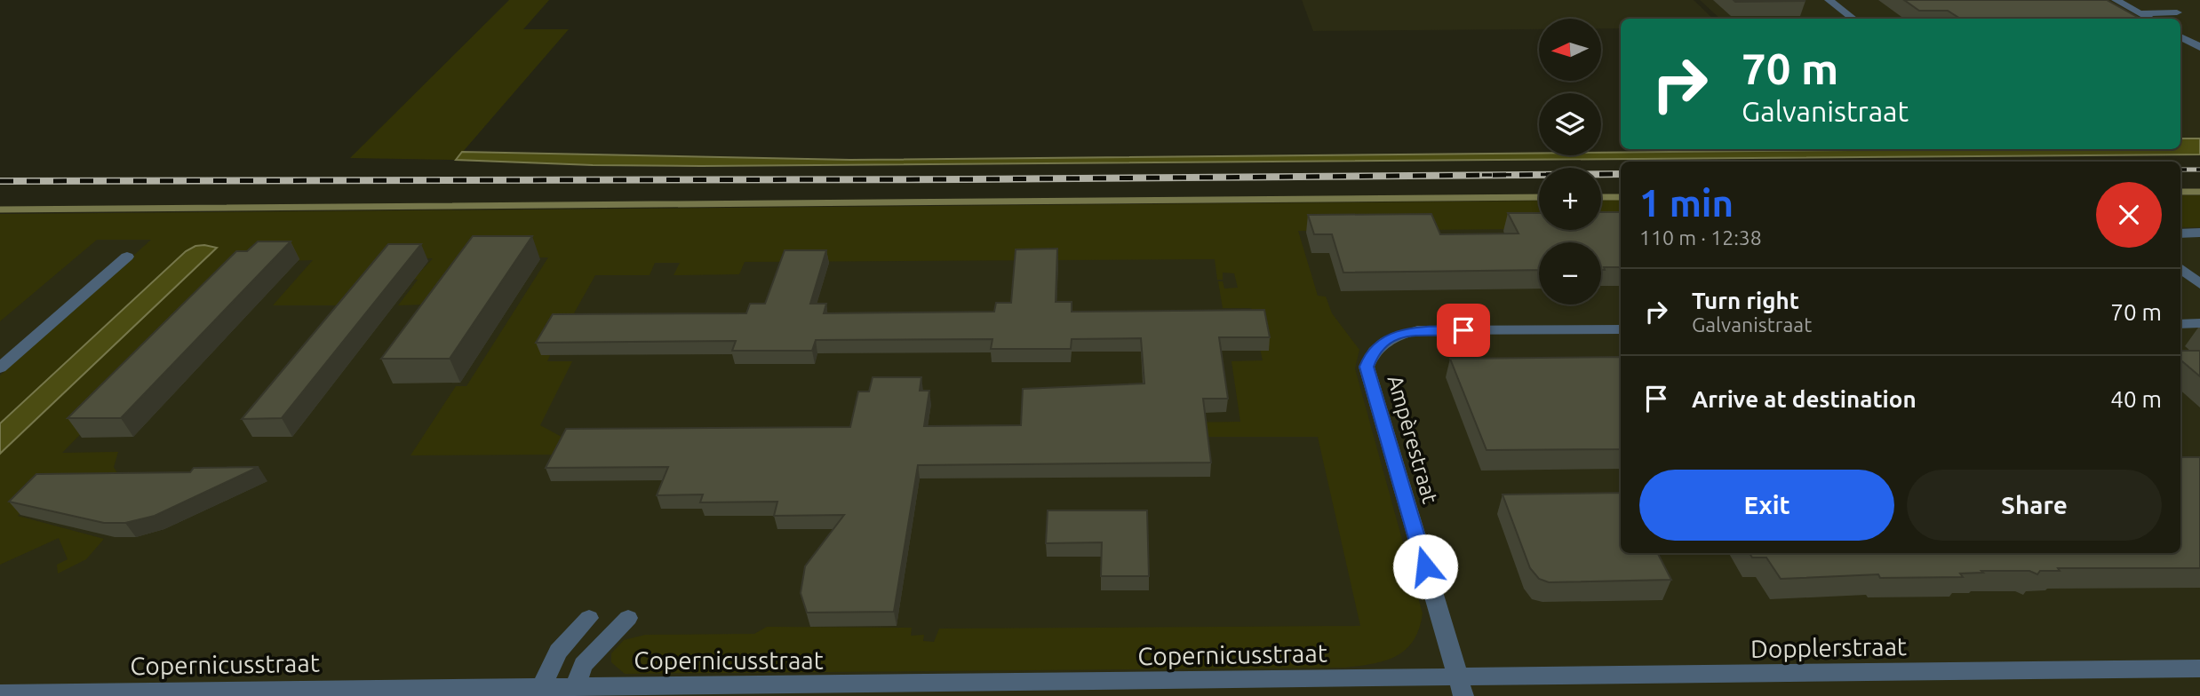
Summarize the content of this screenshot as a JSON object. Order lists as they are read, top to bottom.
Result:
{
  "streets": {
    "street": ["Ampèrestraat", "Dopplerstraat", "Copernicusstraat"]
  },
  "crossings": [
    ["Ampèrestraat", "Dopplerstraat"],
    ["Ampèrestraat", "Copernicusstraat"],
    ["Dopplerstraat", "Copernicusstraat"]
  ],
  "north": "left",
  "page": {
    "map_buttons": ["+", "−"],
    "turn": ["70 m", "Galvanistraat"],
    "heading": ["1 min", "110 m · 12:38"],
    "list": [
      {
        "name": "Turn right",
        "note": "Galvanistraat",
        "value": "70 m"
      },
      {
        "name": "Arrive at destination",
        "value": "40 m"
      }
    ],
    "buttons": ["Exit", "Share"]
  }
}
